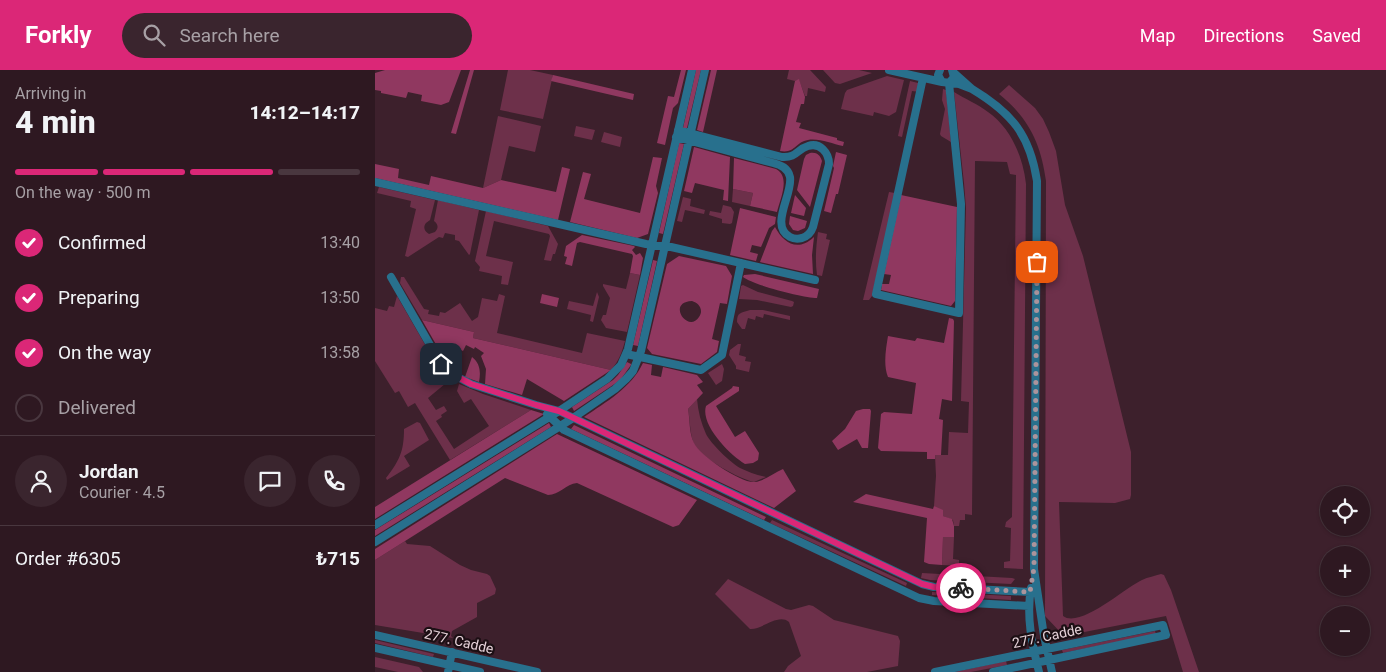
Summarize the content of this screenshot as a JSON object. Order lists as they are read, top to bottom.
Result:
{
  "streets": {
    "street": ["277. Cadde"]
  },
  "page": {
    "header": "Forkly",
    "search": "Search here",
    "nav": ["Map", "Directions", "Saved"],
    "heading": ["4 min", "Arriving in", "14:12–14:17"],
    "panel": [
      "Jordan",
      "Courier · 4.5",
      "Order #6305",
      "₺715"
    ],
    "bar": "On the way · 500 m",
    "list": [
      ["Confirmed", "13:40"],
      ["Preparing", "13:50"],
      ["On the way", "13:58"],
      "Delivered"
    ],
    "map_buttons": ["+", "−"]
  }
}
